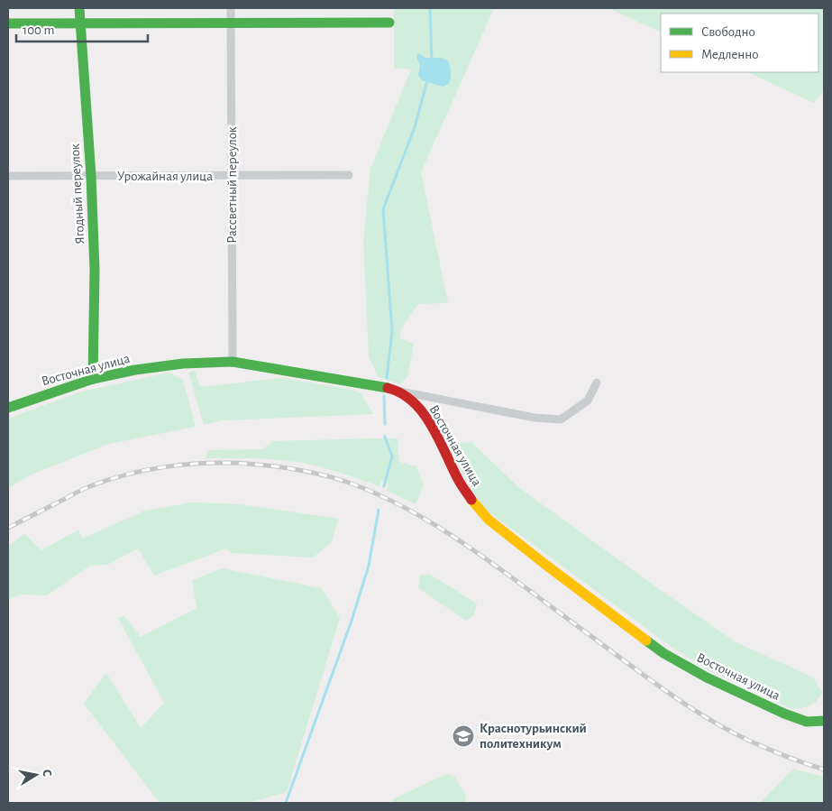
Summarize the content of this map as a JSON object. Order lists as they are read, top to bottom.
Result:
{
  "streets": {
    "street": [
      "Урожайная улица",
      "Рассветный переулок",
      "Ягодный переулок",
      "Восточная улица"
    ]
  },
  "crossings": [
    ["Урожайная улица", "Рассветный переулок"],
    ["Урожайная улица", "Ягодный переулок"],
    ["Рассветный переулок", "Восточная улица"],
    ["Ягодный переулок", "Восточная улица"]
  ],
  "places": {
    "school or university": ["Краснотурьинский политехникум"]
  },
  "legend": ["Свободно", "Медленно"],
  "scale_bar": "100 m",
  "north": "right"
}
